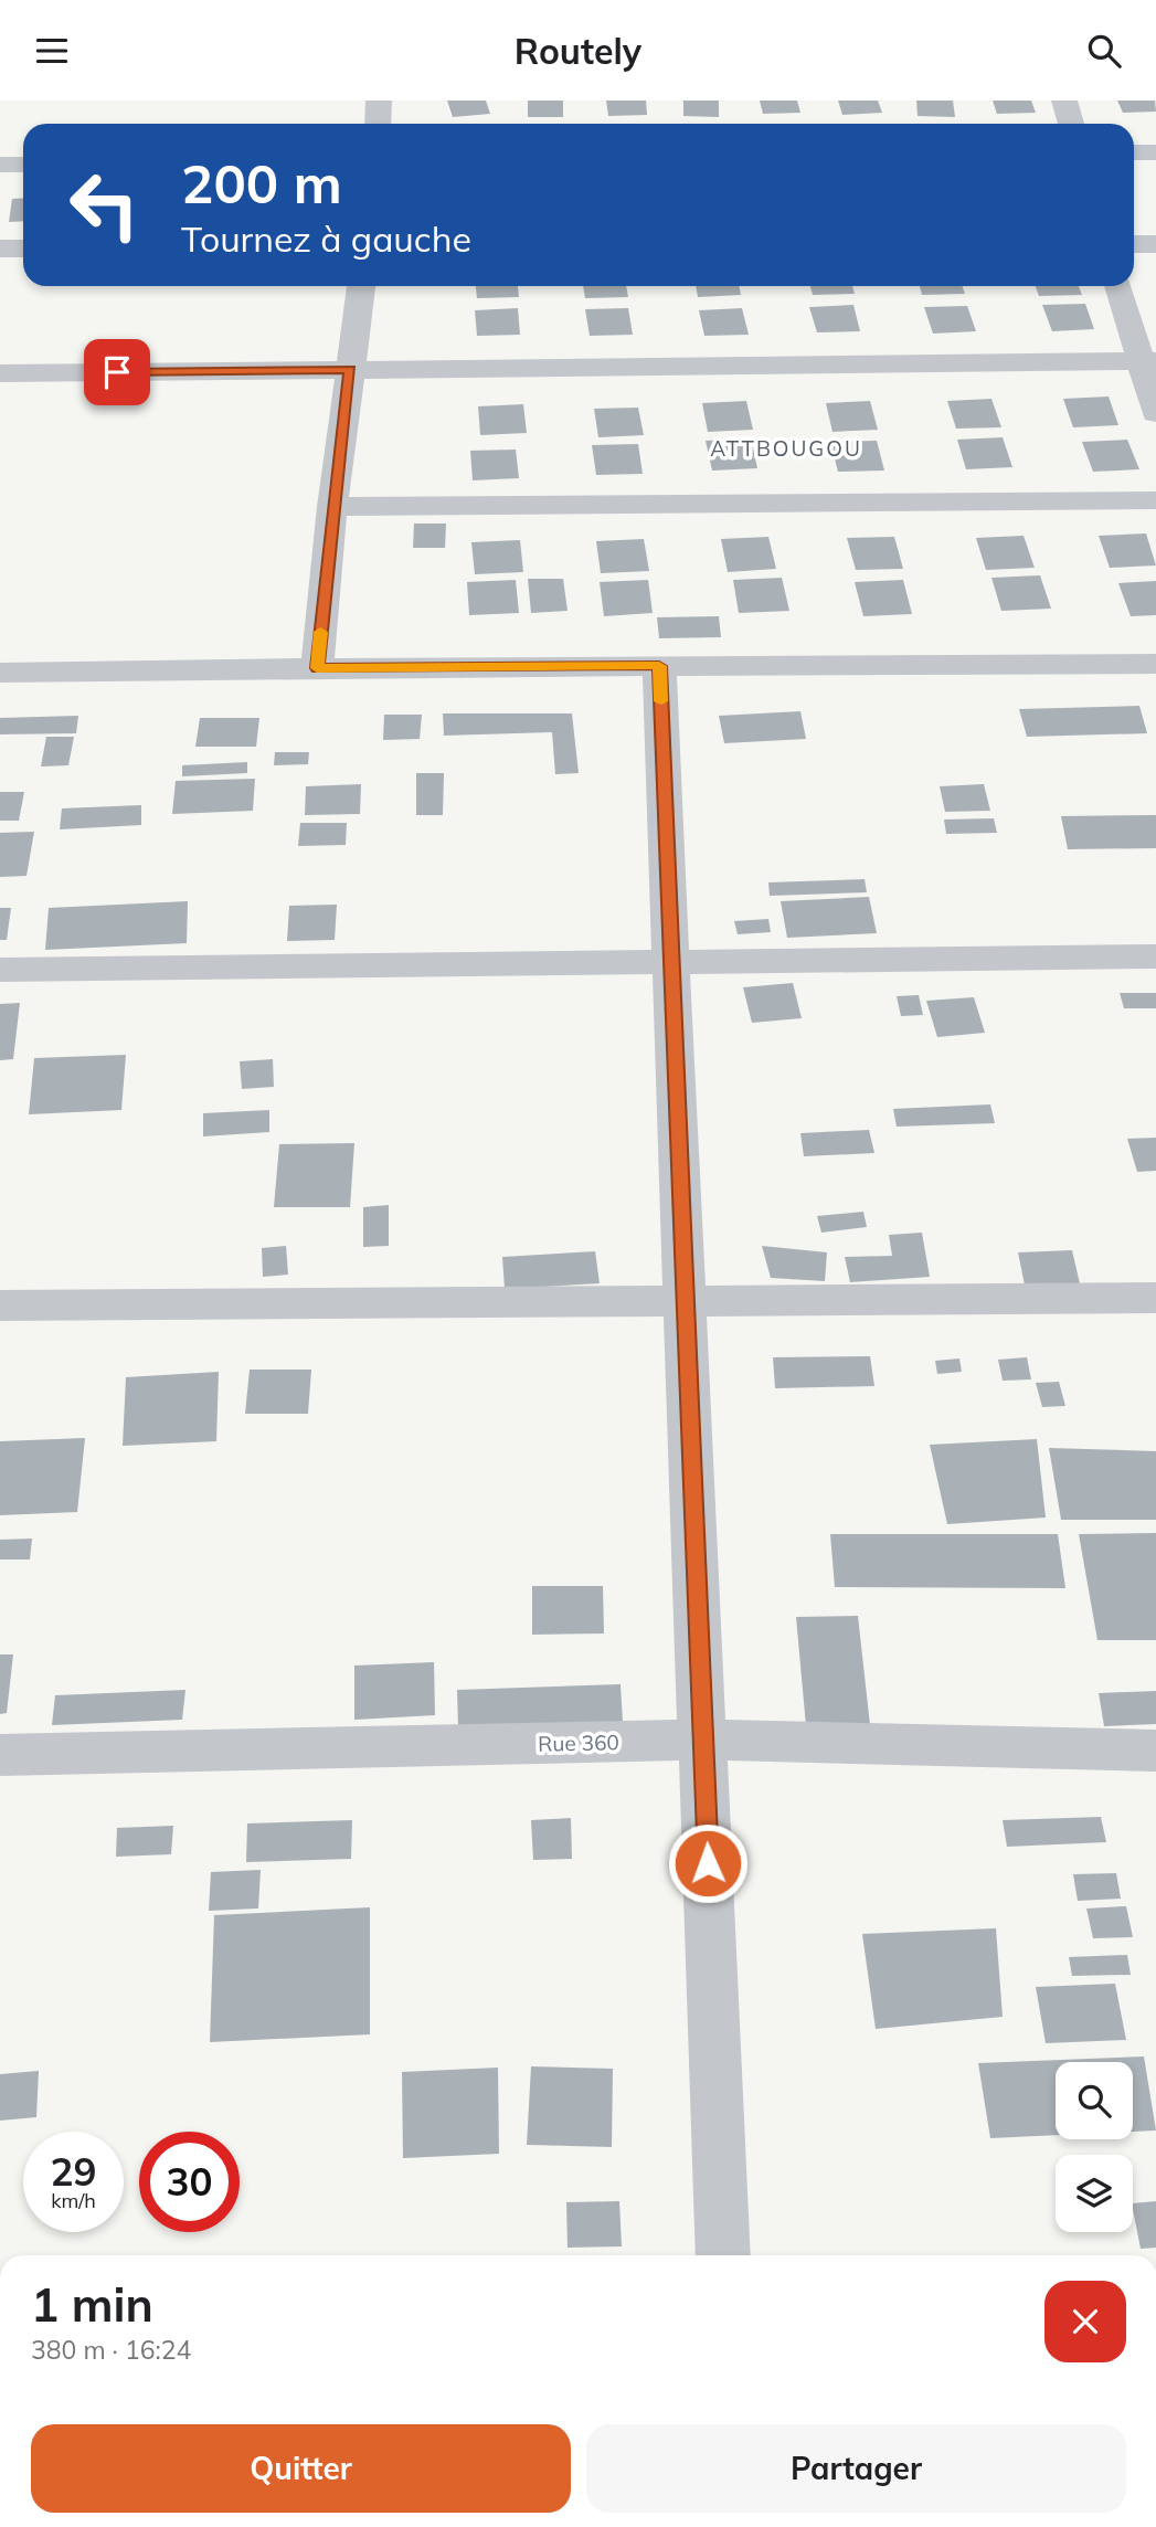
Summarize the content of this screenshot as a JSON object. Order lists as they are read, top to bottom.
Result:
{
  "streets": {
    "street": ["Rue 360"]
  },
  "districts": ["ATTBOUGOU"],
  "page": {
    "header": "Routely",
    "turn": ["200 m", "Tournez à gauche"],
    "speed": "29 km/h",
    "limit": "30",
    "heading": ["1 min", "380 m · 16:24"],
    "buttons": ["Quitter", "Partager"]
  }
}
